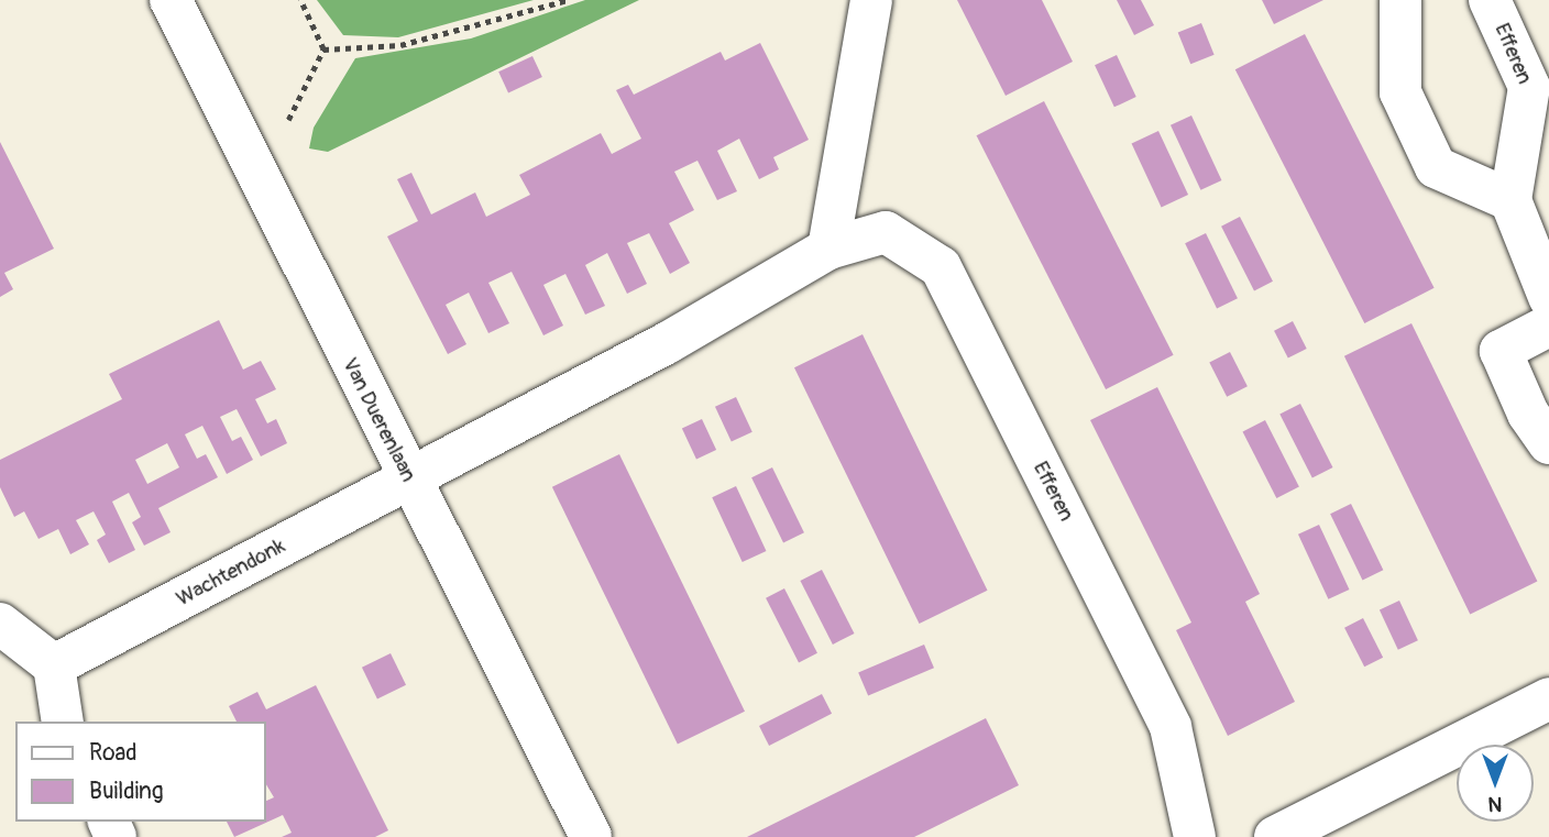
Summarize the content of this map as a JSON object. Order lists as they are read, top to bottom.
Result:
{
  "streets": {
    "street": ["Efferen", "Van Duerenlaan", "Wachtendonk"]
  },
  "crossings": [
    ["Efferen", "Van Duerenlaan"],
    ["Efferen", "Wachtendonk"],
    ["Van Duerenlaan", "Wachtendonk"]
  ],
  "legend": ["Road", "Building"],
  "north": "bottom"
}
